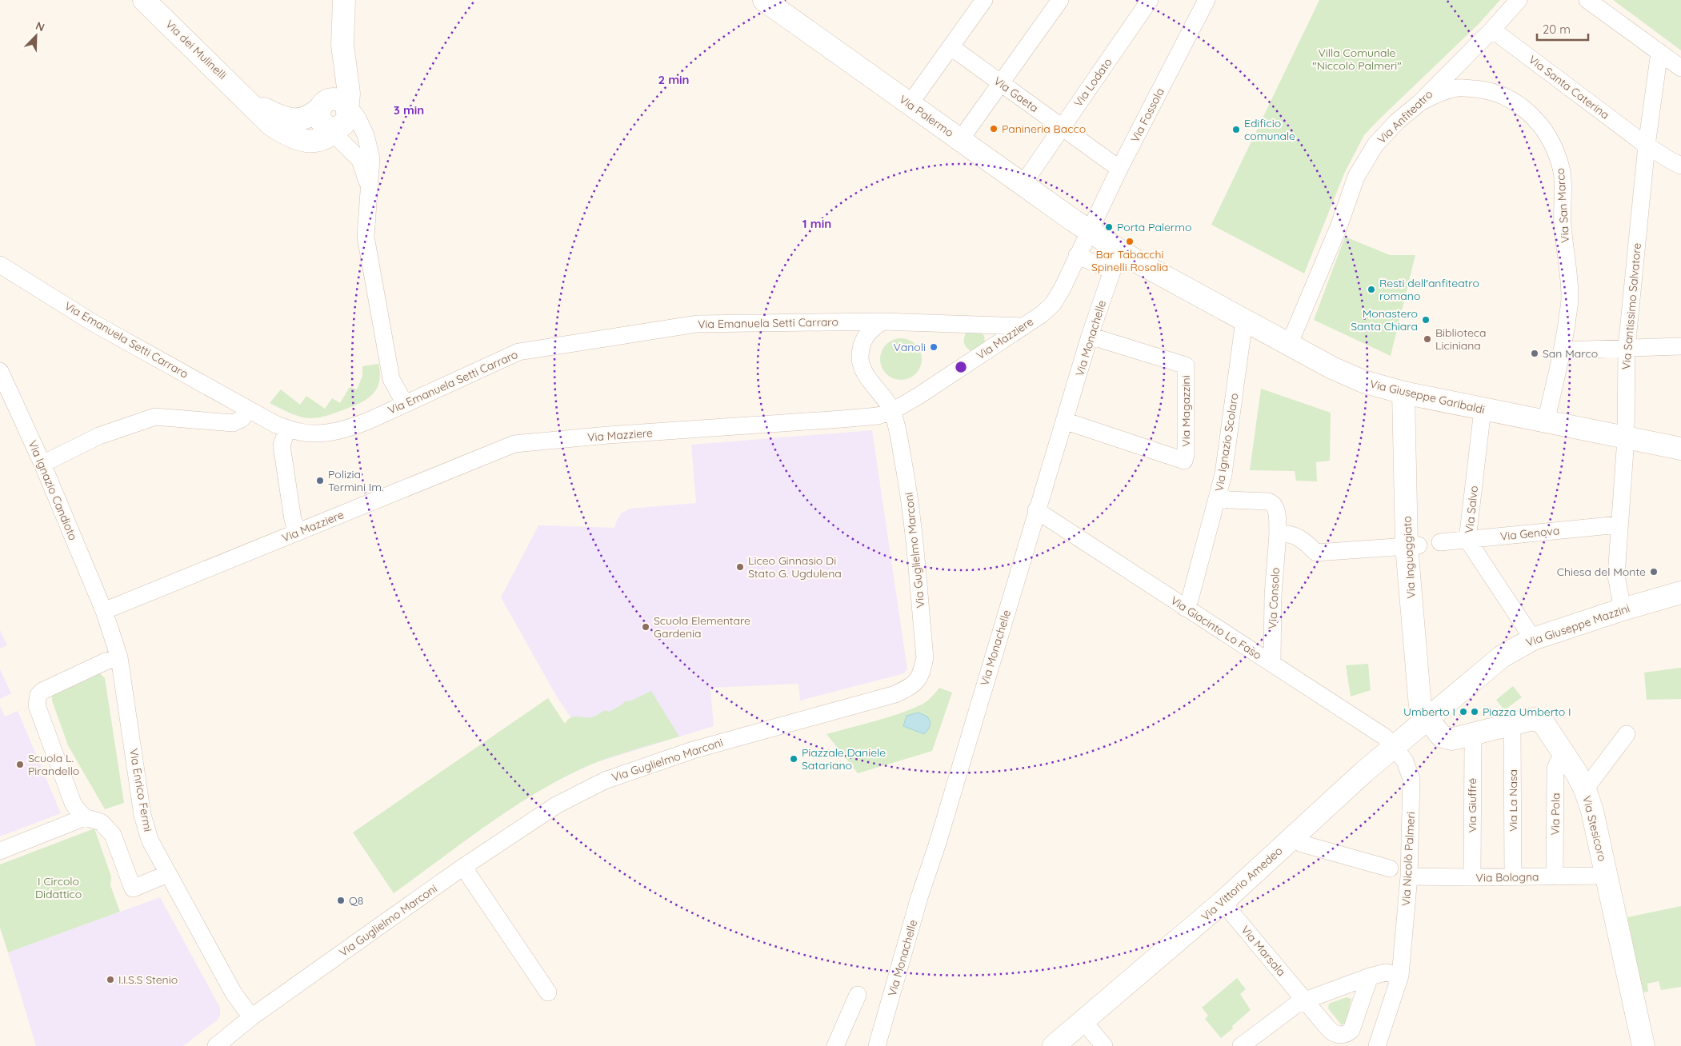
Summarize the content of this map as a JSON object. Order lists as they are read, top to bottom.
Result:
{
  "streets": {
    "street": [
      "Via dei Mulinelli",
      "Via Lodato",
      "Via Santa Caterina",
      "Via Gaeta",
      "Via Fossola",
      "Via Palermo",
      "Via Anfiteatro",
      "Via San Marco",
      "Via Santissimo Salvatore",
      "Via Emanuela Setti Carraro",
      "Via Mazziere",
      "Via Monachelle",
      "Via Giuseppe Garibaldi",
      "Via Magazzini",
      "Via Ignazio Scolaro",
      "Via Ignazio Candioto",
      "Via Salvo",
      "Via Genova",
      "Via Guglielmo Marconi",
      "Via Inguaggiato",
      "Via Consolo",
      "Via Giuseppe Mazzini",
      "Via Giacinto Lo Faso",
      "Via Enrico Fermi",
      "Via La Nasa",
      "Via Giuffré",
      "Via Pola",
      "Via Stesicoro",
      "Via Nicolò Palmeri",
      "Via Bologna",
      "Via Vittorio Amedeo",
      "Via Marsala"
    ]
  },
  "crossings": [
    ["Via Lodato", "Via Gaeta"],
    ["Via Lodato", "Via Palermo"],
    ["Via Santa Caterina", "Via Anfiteatro"],
    ["Via Santa Caterina", "Via Santissimo Salvatore"],
    ["Via Gaeta", "Via Fossola"],
    ["Via Fossola", "Via Palermo"],
    ["Via Fossola", "Via Mazziere"],
    ["Via Fossola", "Via Giuseppe Garibaldi"],
    ["Via Palermo", "Via Mazziere"],
    ["Via Palermo", "Via Giuseppe Garibaldi"],
    ["Via Anfiteatro", "Via San Marco"],
    ["Via Anfiteatro", "Via Giuseppe Garibaldi"],
    ["Via San Marco", "Via Giuseppe Garibaldi"],
    ["Via Santissimo Salvatore", "Via Giuseppe Garibaldi"],
    ["Via Santissimo Salvatore", "Via Genova"],
    ["Via Santissimo Salvatore", "Via Giuseppe Mazzini"],
    ["Via Emanuela Setti Carraro", "Via Mazziere"],
    ["Via Mazziere", "Via Giuseppe Garibaldi"],
    ["Via Mazziere", "Via Ignazio Candioto"],
    ["Via Mazziere", "Via Guglielmo Marconi"],
    ["Via Mazziere", "Via Enrico Fermi"],
    ["Via Monachelle", "Via Giuseppe Garibaldi"],
    ["Via Monachelle", "Via Magazzini"],
    ["Via Monachelle", "Via Giacinto Lo Faso"],
    ["Via Giuseppe Garibaldi", "Via Ignazio Scolaro"],
    ["Via Giuseppe Garibaldi", "Via Salvo"],
    ["Via Giuseppe Garibaldi", "Via Inguaggiato"],
    ["Via Ignazio Scolaro", "Via Consolo"],
    ["Via Ignazio Scolaro", "Via Giacinto Lo Faso"],
    ["Via Ignazio Candioto", "Via Enrico Fermi"],
    ["Via Salvo", "Via Genova"],
    ["Via Salvo", "Via Giuseppe Mazzini"],
    ["Via Guglielmo Marconi", "Via Enrico Fermi"],
    ["Via Inguaggiato", "Via Giuseppe Mazzini"],
    ["Via Inguaggiato", "Via Stesicoro"],
    ["Via Inguaggiato", "Via Vittorio Amedeo"],
    ["Via Consolo", "Via Giacinto Lo Faso"],
    ["Via Giuseppe Mazzini", "Via Stesicoro"],
    ["Via Giuseppe Mazzini", "Via Vittorio Amedeo"],
    ["Via Giacinto Lo Faso", "Via Nicolò Palmeri"],
    ["Via Giacinto Lo Faso", "Via Vittorio Amedeo"],
    ["Via La Nasa", "Via Stesicoro"],
    ["Via La Nasa", "Via Bologna"],
    ["Via Giuffré", "Via Stesicoro"],
    ["Via Giuffré", "Via Bologna"],
    ["Via Pola", "Via Stesicoro"],
    ["Via Pola", "Via Bologna"],
    ["Via Stesicoro", "Via Bologna"],
    ["Via Stesicoro", "Via Vittorio Amedeo"],
    ["Via Nicolò Palmeri", "Via Bologna"],
    ["Via Nicolò Palmeri", "Via Vittorio Amedeo"],
    ["Via Vittorio Amedeo", "Via Marsala"]
  ],
  "parks": ["Villa Comunale \"Niccolò Palmeri\"", "I Circolo Didattico"],
  "places": [
    "Panineria Bacco",
    "Edificio comunale",
    "Porta Palermo",
    "Bar Tabacchi Spinelli Rosalia",
    "Resti dell'anfiteatro romano",
    "Monastero Santa Chiara",
    "Biblioteca Liciniana",
    "Vanoli",
    "San Marco",
    "Polizia Termini Im.",
    "Liceo Ginnasio Di Stato G. Ugdulena",
    "Chiesa del Monte",
    "Scuola Elementare Gardenia",
    "Umberto I",
    "Piazza Umberto I",
    "Piazzale Daniele Satariano",
    "Scuola L. Pirandello",
    "Q8",
    "I.I.S.S Stenio"
  ],
  "scale_bar": "20 m",
  "north": "top right",
  "rings": ["2 min", "3 min", "1 min"]
}
